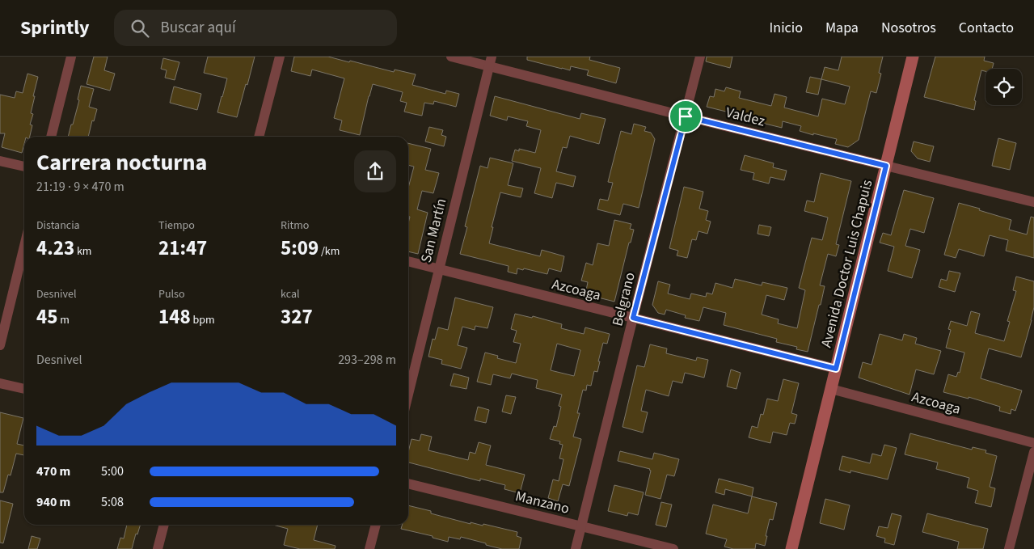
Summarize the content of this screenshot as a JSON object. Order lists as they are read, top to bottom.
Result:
{
  "streets": {
    "main road": ["Avenida Doctor Luis Chapuis"],
    "street": [
      "Valdez",
      "San Martín",
      "Azcoaga",
      "Belgrano",
      "Manzano"
    ]
  },
  "crossings": [
    ["Valdez", "San Martín"],
    ["Valdez", "Avenida Doctor Luis Chapuis"],
    ["Valdez", "Belgrano"],
    ["San Martín", "Azcoaga"],
    ["Avenida Doctor Luis Chapuis", "Azcoaga"],
    ["Azcoaga", "Belgrano"],
    ["Belgrano", "Manzano"]
  ],
  "page": {
    "header": "Sprintly",
    "search": "Buscar aquí",
    "nav": [
      "Inicio",
      "Mapa",
      "Nosotros",
      "Contacto"
    ],
    "heading": ["Carrera nocturna", "21:19 · 9 × 470 m"],
    "stats": [
      ["Distancia", "4.23 km"],
      ["Tiempo", "21:47"],
      ["Ritmo", "5:09 /km"],
      ["Desnivel", "45 m"],
      ["Pulso", "148 bpm"],
      ["kcal", "327"]
    ],
    "chart": ["Desnivel", "293–298 m"],
    "list": [
      {
        "name": "470 m",
        "note": "5:00"
      },
      {
        "name": "940 m",
        "note": "5:08"
      }
    ]
  }
}
